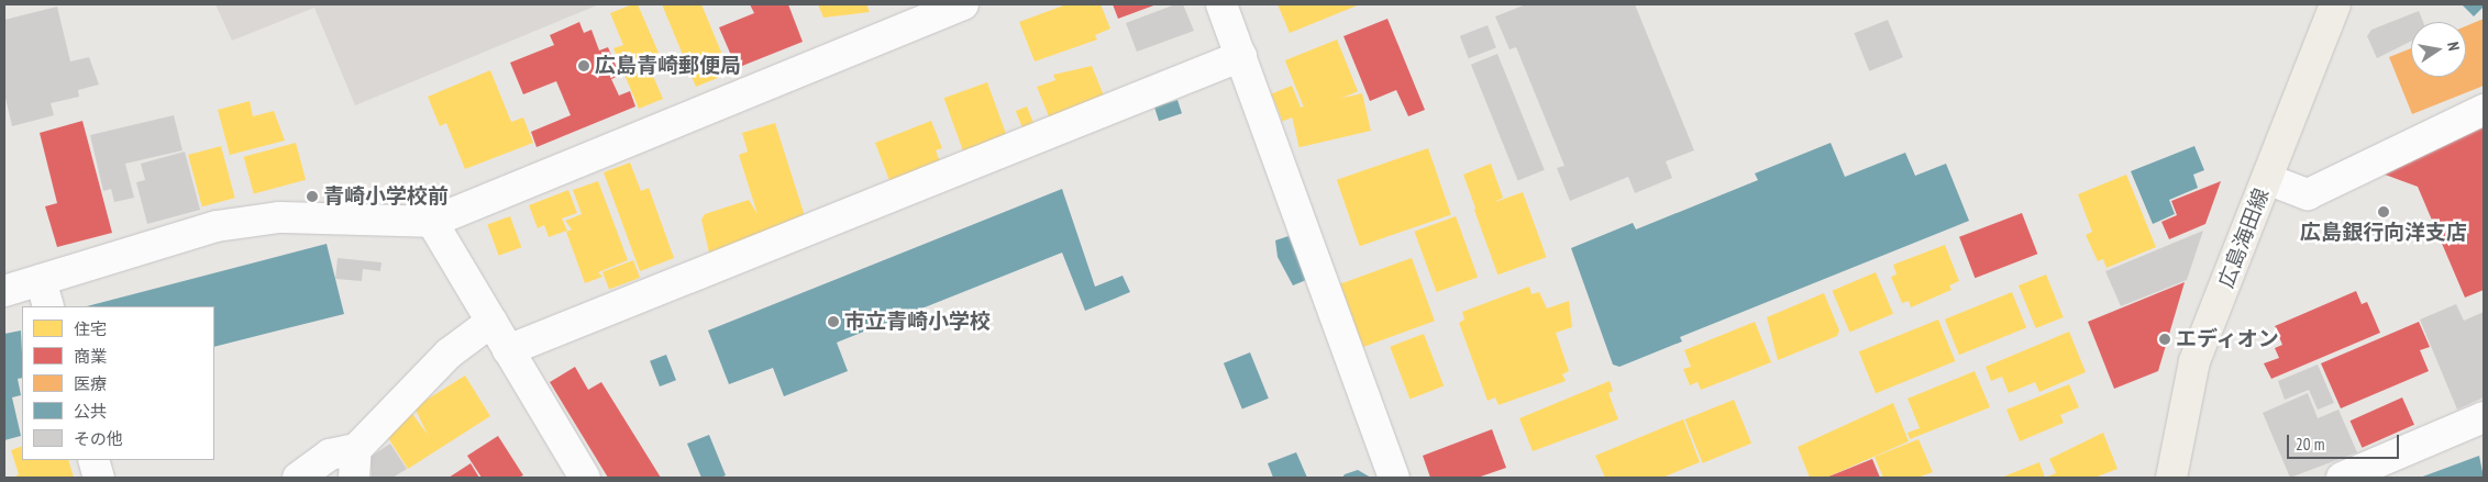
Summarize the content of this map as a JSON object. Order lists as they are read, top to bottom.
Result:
{
  "streets": {
    "main road": ["広島海田線"]
  },
  "places": [
    "広島青崎郵便局",
    "青崎小学校前",
    "広島銀行向洋支店",
    "市立青崎小学校",
    "エディオン"
  ],
  "legend": [
    "住宅",
    "商業",
    "医療",
    "公共",
    "その他"
  ],
  "scale_bar": "20 m",
  "north": "right"
}
